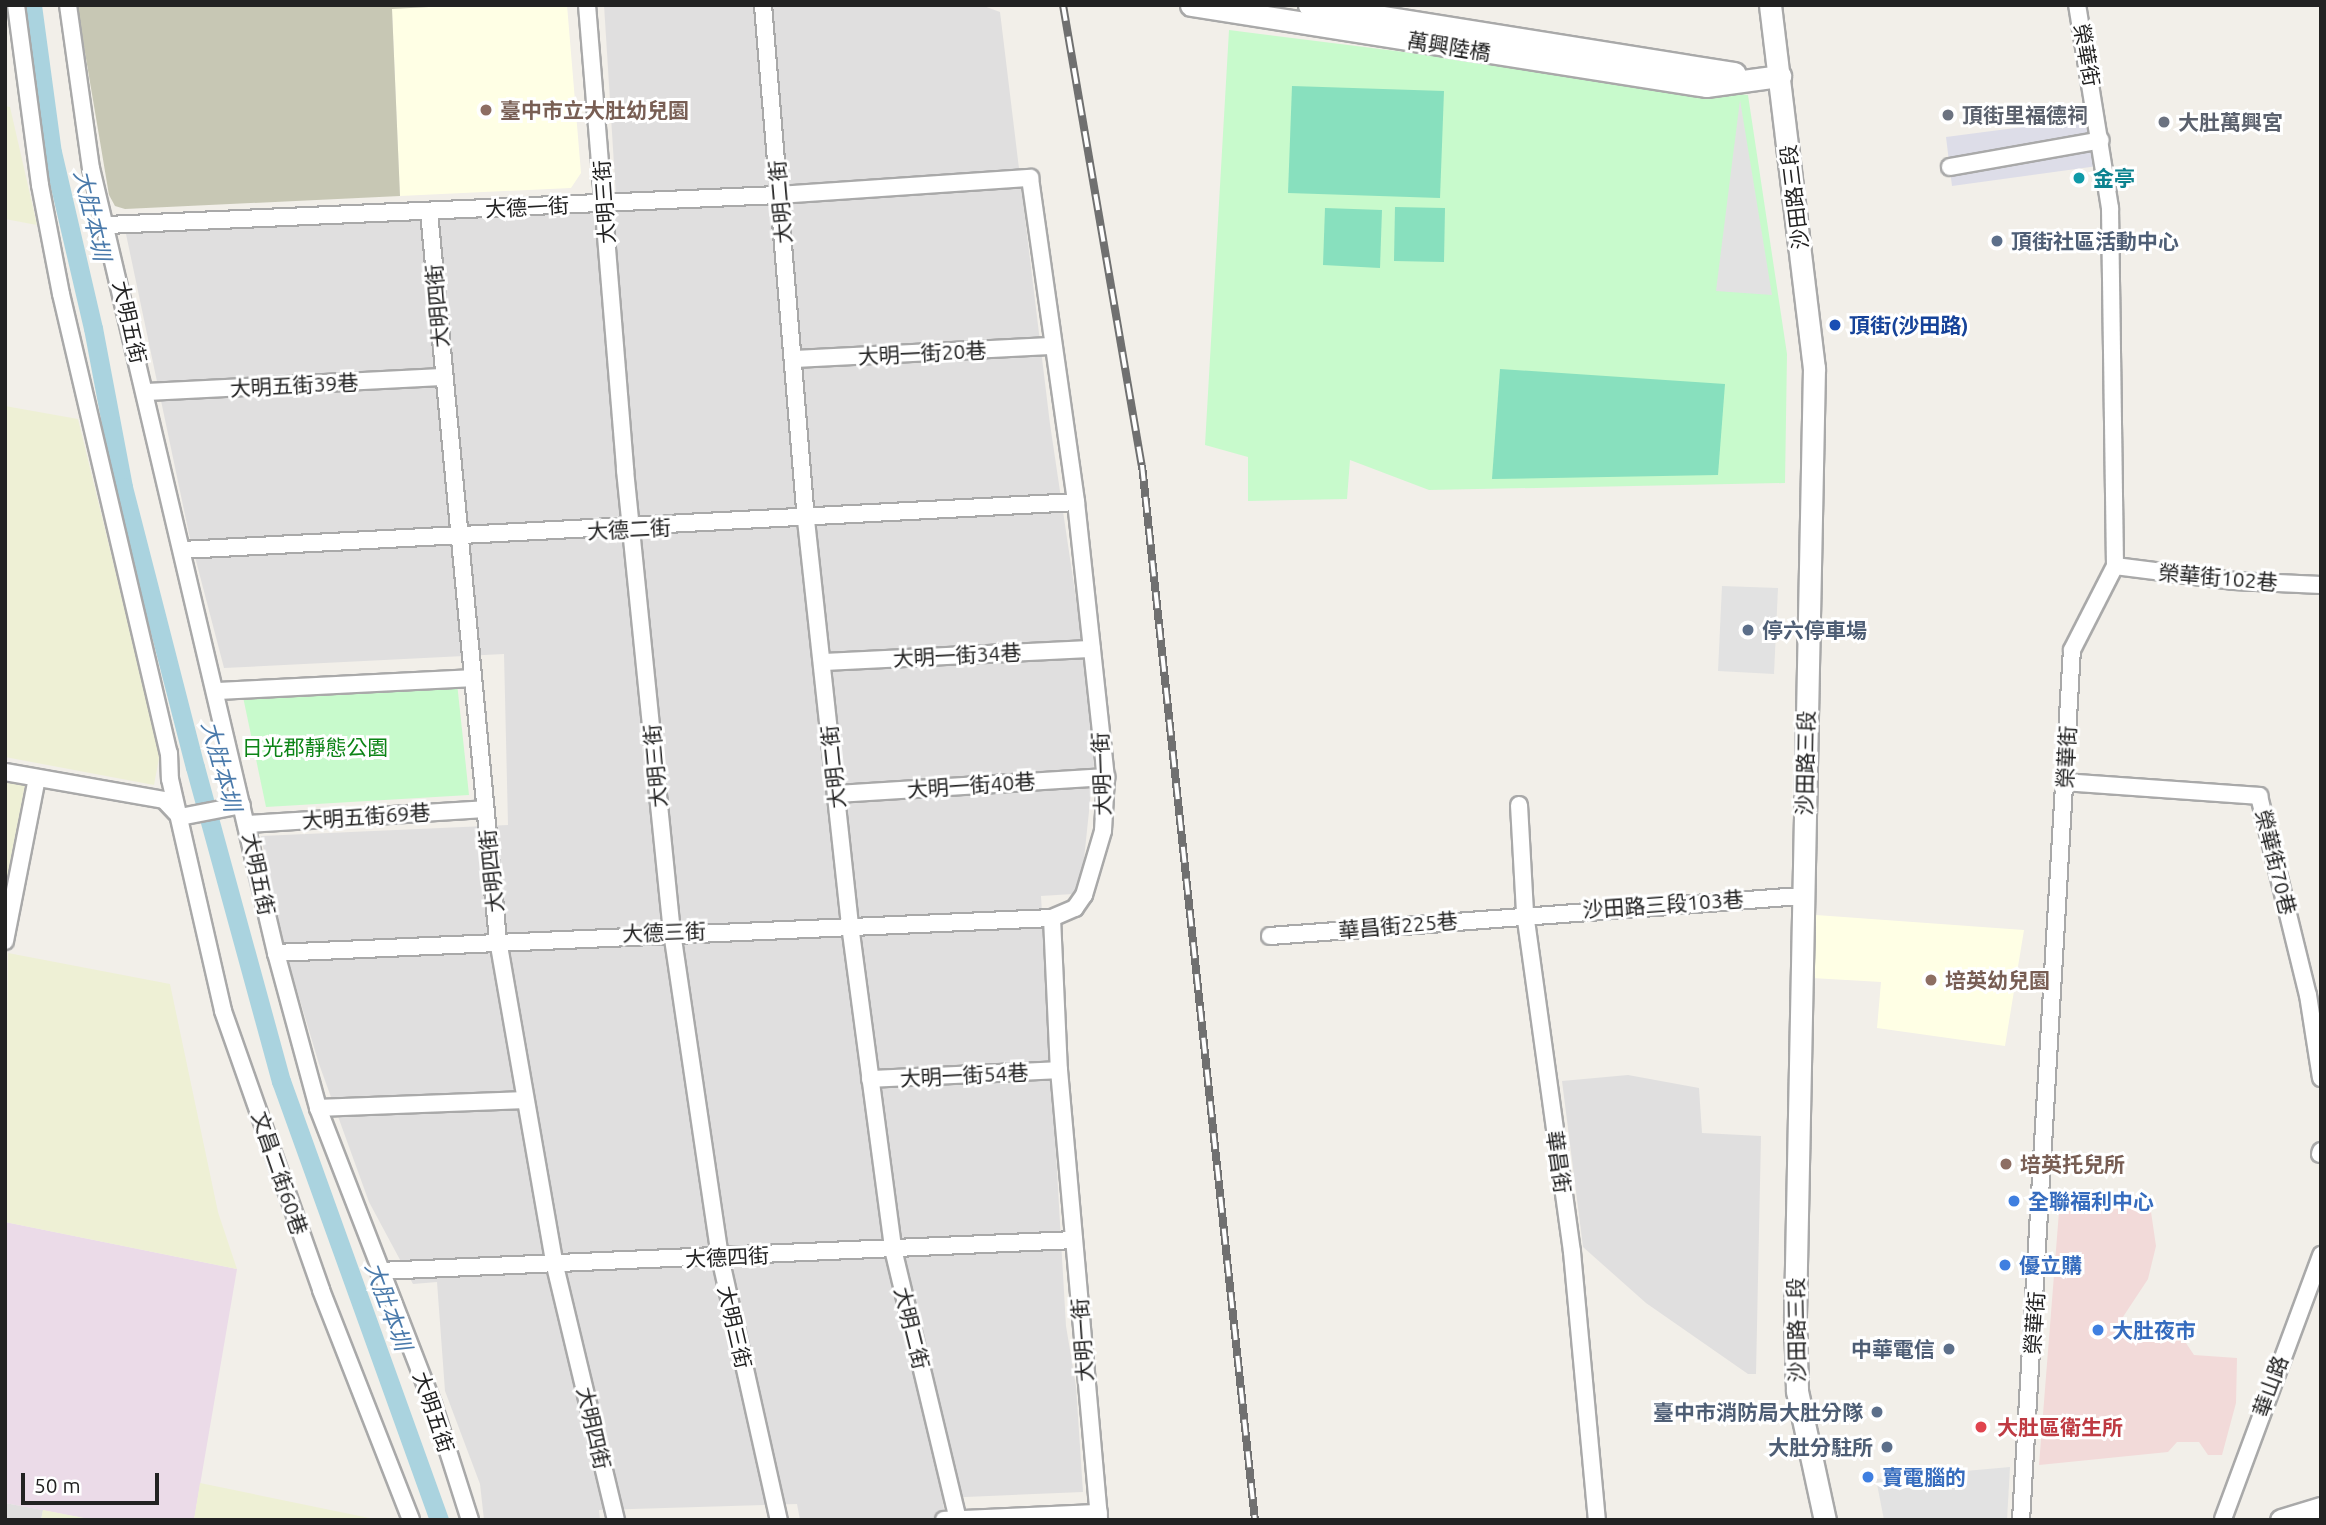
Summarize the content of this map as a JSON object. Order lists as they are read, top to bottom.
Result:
{
  "streets": {
    "street": [
      "萬興陸橋",
      "榮華街",
      "沙田路三段",
      "大明三街",
      "大明二街",
      "大德一街",
      "大明四街",
      "大明五街",
      "大明一街20巷",
      "大明五街39巷",
      "大德二街",
      "榮華街102巷",
      "大明一街34巷",
      "大明一街",
      "大明一街40巷",
      "大明五街69巷",
      "榮華街70巷",
      "沙田路三段103巷",
      "華昌街225巷",
      "大德三街",
      "大明一街54巷",
      "華昌街",
      "文昌二街60巷",
      "大德四街",
      "華山路"
    ]
  },
  "crossings": [
    ["榮華街", "榮華街102巷"],
    ["榮華街", "榮華街70巷"],
    ["沙田路三段", "沙田路三段103巷"],
    ["大明三街", "大德一街"],
    ["大明三街", "大德二街"],
    ["大明三街", "大德三街"],
    ["大明三街", "大德四街"],
    ["大明二街", "大德一街"],
    ["大明二街", "大明一街20巷"],
    ["大明二街", "大德二街"],
    ["大明二街", "大明一街34巷"],
    ["大明二街", "大明一街40巷"],
    ["大明二街", "大德三街"],
    ["大明二街", "大明一街54巷"],
    ["大明二街", "大德四街"],
    ["大德一街", "大明四街"],
    ["大德一街", "大明五街"],
    ["大德一街", "大明一街"],
    ["大明四街", "大明五街39巷"],
    ["大明四街", "大德二街"],
    ["大明四街", "大明五街69巷"],
    ["大明四街", "大德三街"],
    ["大明四街", "大德四街"],
    ["大明五街", "大明五街39巷"],
    ["大明五街", "大德二街"],
    ["大明五街", "大明五街69巷"],
    ["大明五街", "大德三街"],
    ["大明五街", "大德四街"],
    ["大明一街20巷", "大明一街"],
    ["大德二街", "大明一街"],
    ["大明一街34巷", "大明一街"],
    ["大明一街", "大明一街40巷"],
    ["大明一街", "大德三街"],
    ["大明一街", "大明一街54巷"],
    ["大明一街", "大德四街"],
    ["沙田路三段103巷", "華昌街225巷"],
    ["沙田路三段103巷", "華昌街"],
    ["華昌街225巷", "華昌街"]
  ],
  "water": ["大肚本圳"],
  "parks": ["日光郡靜態公園"],
  "places": [
    "臺中市立大肚幼兒園",
    "頂街里福德祠",
    "大肚萬興宮",
    "金亭",
    "頂街社區活動中心",
    "頂街(沙田路)",
    "停六停車場",
    "培英幼兒園",
    "培英托兒所",
    "全聯福利中心",
    "優立購",
    "大肚夜市",
    "中華電信",
    "臺中市消防局大肚分隊",
    "大肚區衛生所",
    "大肚分駐所",
    "賣電腦的"
  ],
  "scale_bar": "50 m"
}
